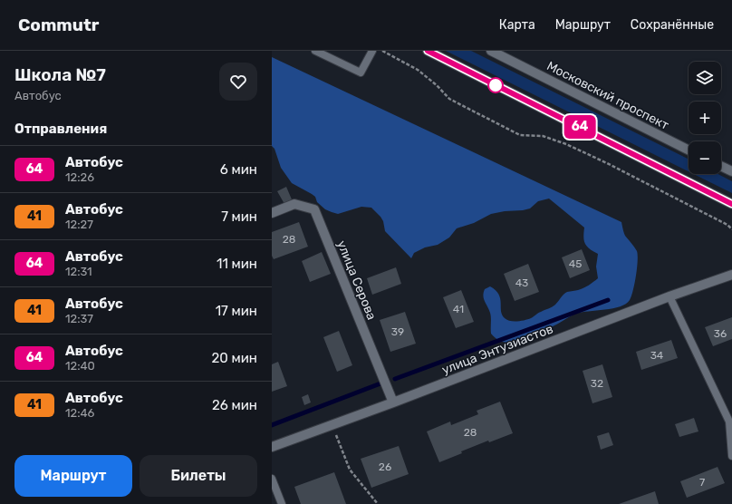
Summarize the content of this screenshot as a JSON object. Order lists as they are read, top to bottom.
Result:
{
  "streets": {
    "street": ["Московский проспект", "улица Серова", "улица Энтузиастов"]
  },
  "crossings": [
    ["улица Серова", "улица Энтузиастов"]
  ],
  "lines": ["bus line 64"],
  "house_numbers": [
    "28",
    "45",
    "43",
    "41",
    "39",
    "36",
    "34",
    "32",
    "28",
    "26",
    "7"
  ],
  "page": {
    "header": "Commutr",
    "nav": ["Карта", "Маршрут", "Сохранённые"],
    "heading": [
      ["Школа №7", "Автобус"],
      "Отправления"
    ],
    "on_map": "64",
    "map_buttons": ["+", "−"],
    "list": [
      {
        "mark": "64",
        "name": "Автобус",
        "note": "12:26",
        "value": "6 мин"
      },
      {
        "mark": "41",
        "name": "Автобус",
        "note": "12:27",
        "value": "7 мин"
      },
      {
        "mark": "64",
        "name": "Автобус",
        "note": "12:31",
        "value": "11 мин"
      },
      {
        "mark": "41",
        "name": "Автобус",
        "note": "12:37",
        "value": "17 мин"
      },
      {
        "mark": "64",
        "name": "Автобус",
        "note": "12:40",
        "value": "20 мин"
      },
      {
        "mark": "41",
        "name": "Автобус",
        "note": "12:46",
        "value": "26 мин"
      }
    ],
    "buttons": ["Маршрут", "Билеты"]
  }
}
